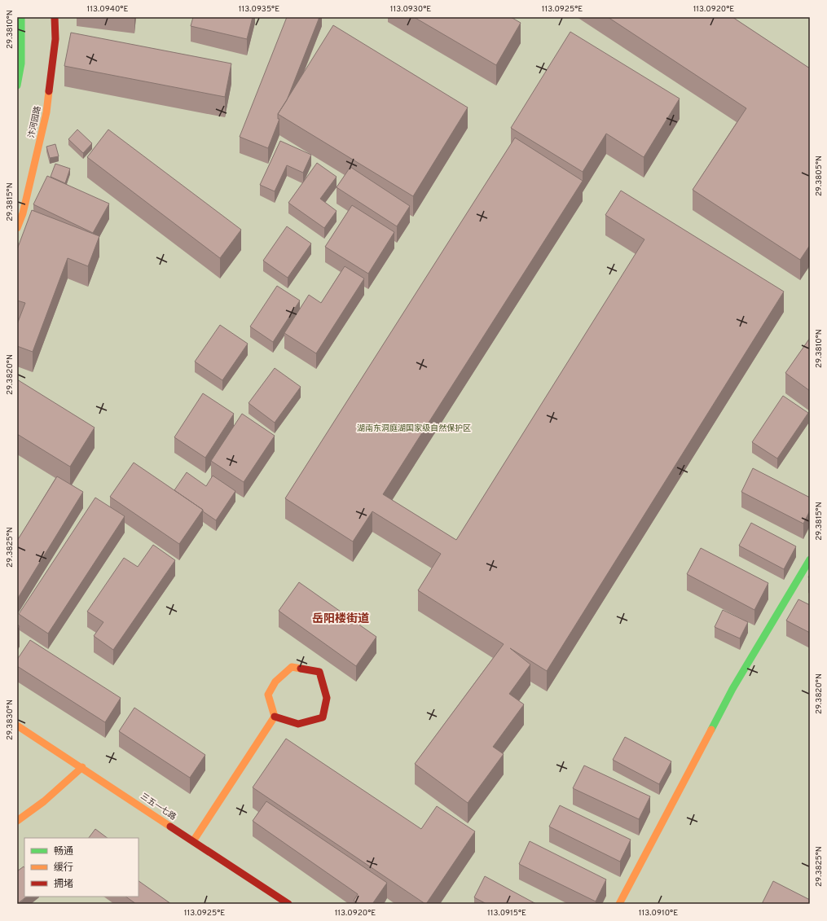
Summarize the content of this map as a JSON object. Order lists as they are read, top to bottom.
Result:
{
  "streets": {
    "street": ["汴河园路", "三五一七路"]
  },
  "districts": ["岳阳楼街道"],
  "parks": ["湖南东洞庭湖国家级自然保护区"],
  "legend": ["畅通", "缓行", "拥堵"],
  "coordinates": [
    "113.0940°E",
    "113.0935°E",
    "113.0930°E",
    "113.0925°E",
    "113.0920°E",
    "29.3810°N",
    "29.3805°N",
    "29.3815°N",
    "29.3820°N",
    "29.3825°N",
    "29.3830°N",
    "113.0915°E",
    "113.0910°E"
  ]
}
